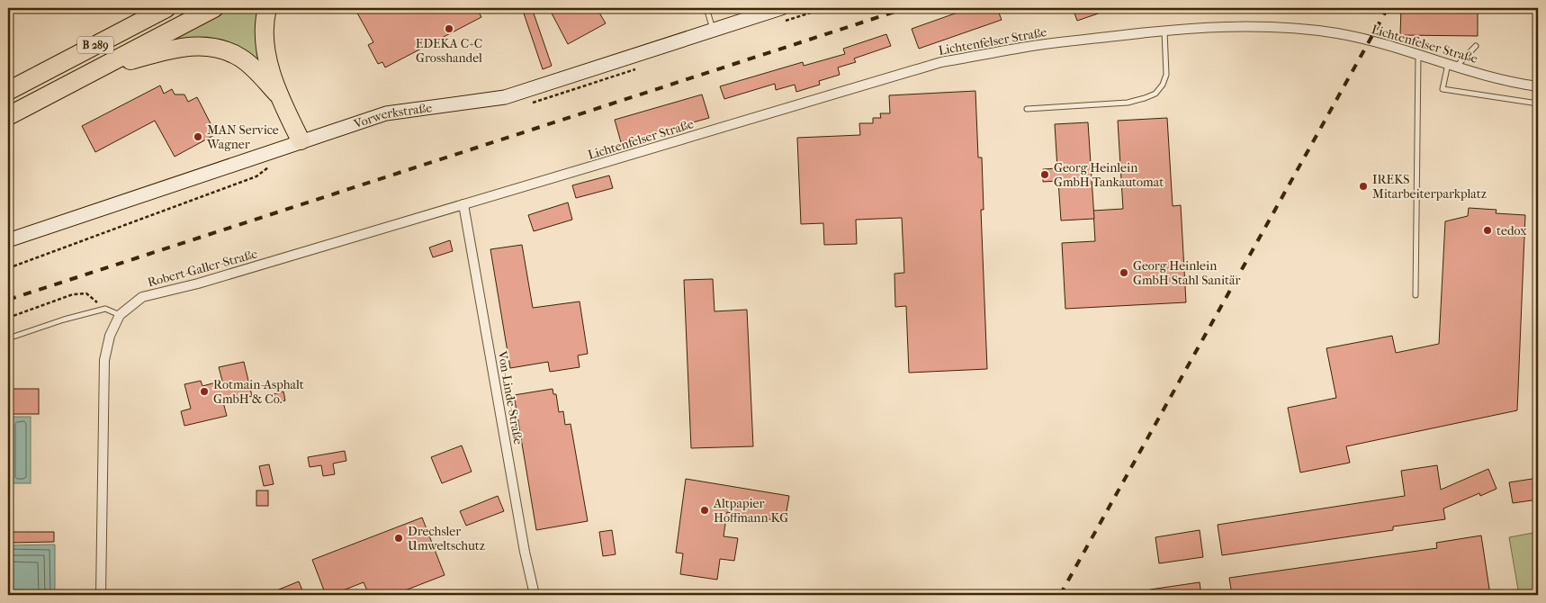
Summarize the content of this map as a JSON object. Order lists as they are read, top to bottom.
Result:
{
  "streets": {
    "highway": ["B 289"],
    "street": [
      "Lichtenfelser Straße",
      "Vorwerkstraße",
      "Robert-Galler-Straße",
      "Von-Linde-Straße"
    ]
  },
  "crossings": [
    ["Lichtenfelser Straße", "Robert-Galler-Straße"],
    ["Lichtenfelser Straße", "Von-Linde-Straße"],
    ["Robert-Galler-Straße", "Von-Linde-Straße"]
  ],
  "places": [
    "EDEKA C+C Grosshandel",
    "MAN Service Wagner",
    "Georg Heinlein GmbH Tankautomat",
    "IREKS Mitarbeiterparkplatz",
    "tedox",
    "Georg Heinlein GmbH Stahl Sanitär",
    "Rotmain-Asphalt GmbH & Co.",
    "Altpapier Hoffmann KG",
    "Drechsler Umweltschutz"
  ]
}
